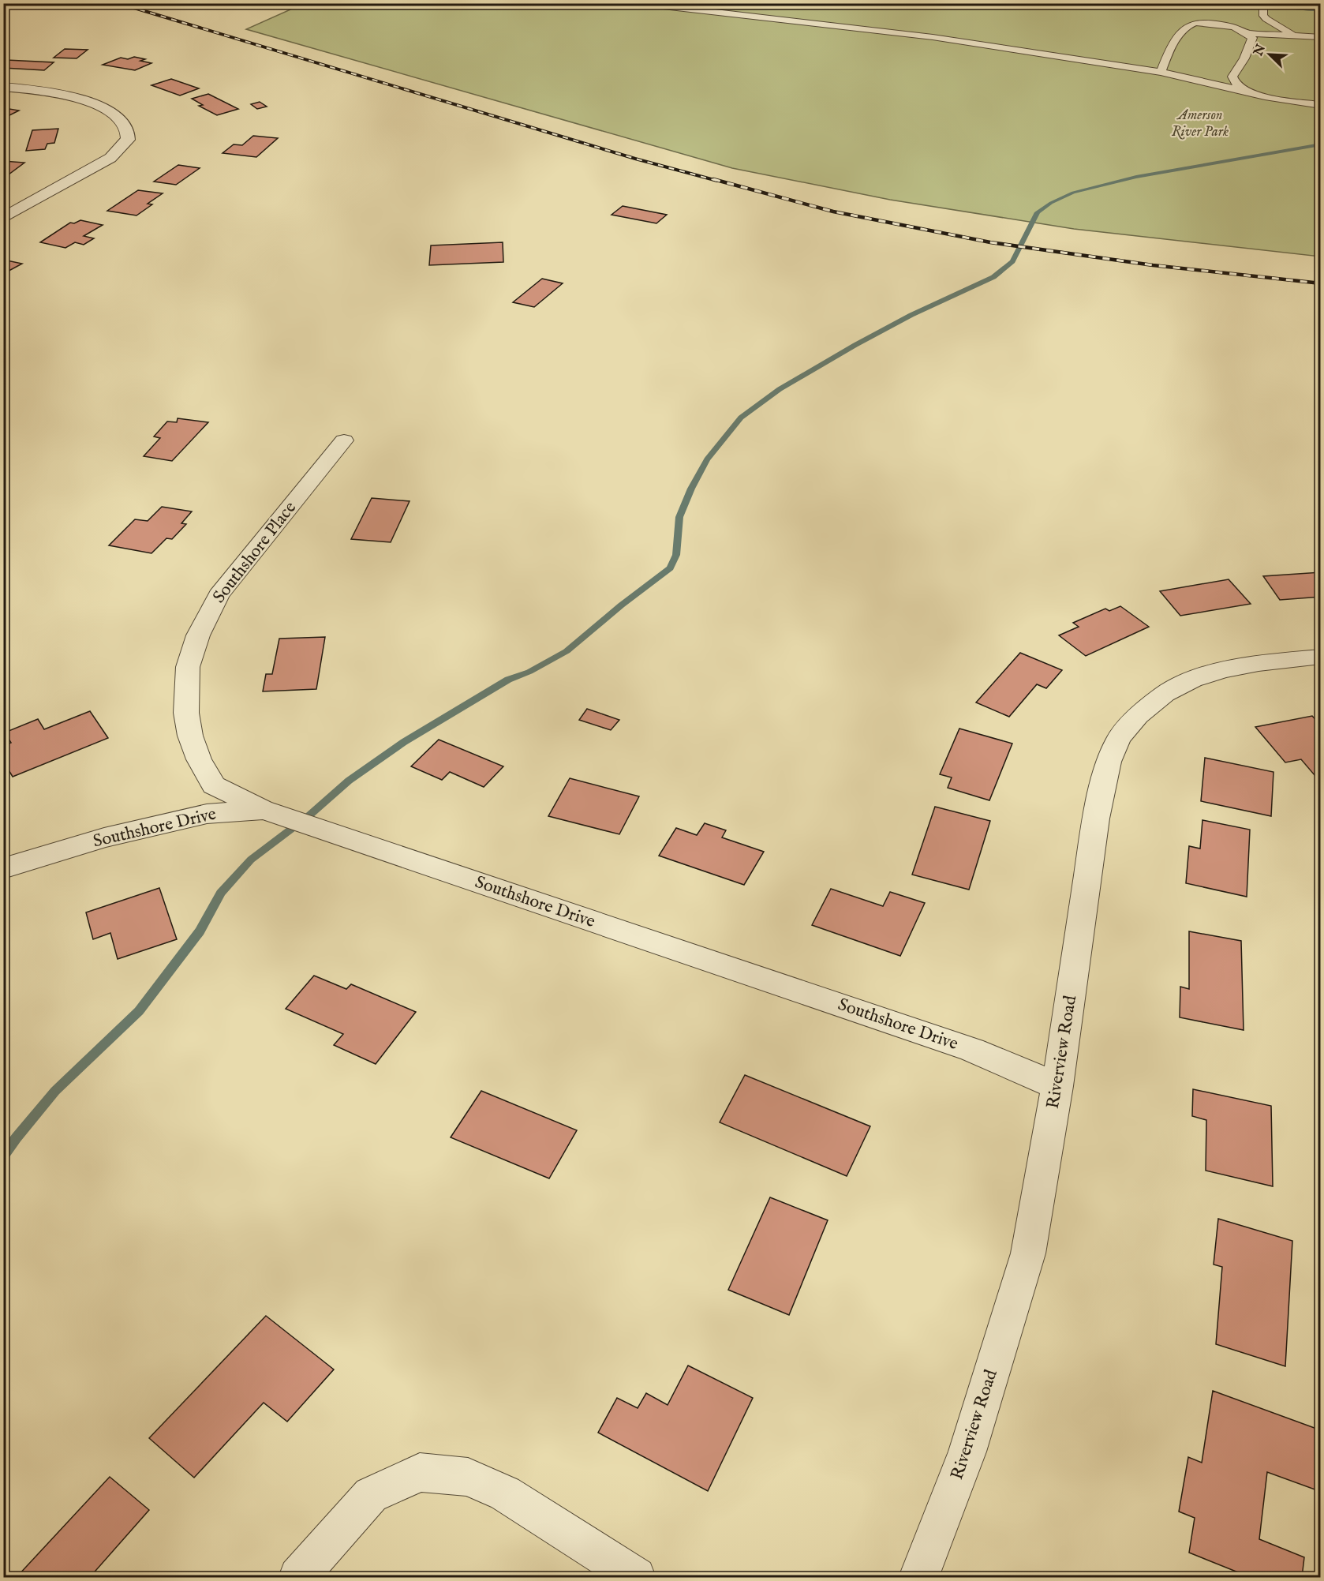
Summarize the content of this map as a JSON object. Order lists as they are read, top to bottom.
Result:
{
  "streets": {
    "street": ["Southshore Place", "Southshore Drive", "Riverview Road"]
  },
  "crossings": [
    ["Southshore Place", "Southshore Drive"],
    ["Southshore Drive", "Riverview Road"]
  ],
  "parks": ["Amerson River Park"],
  "north": "top left"
}
